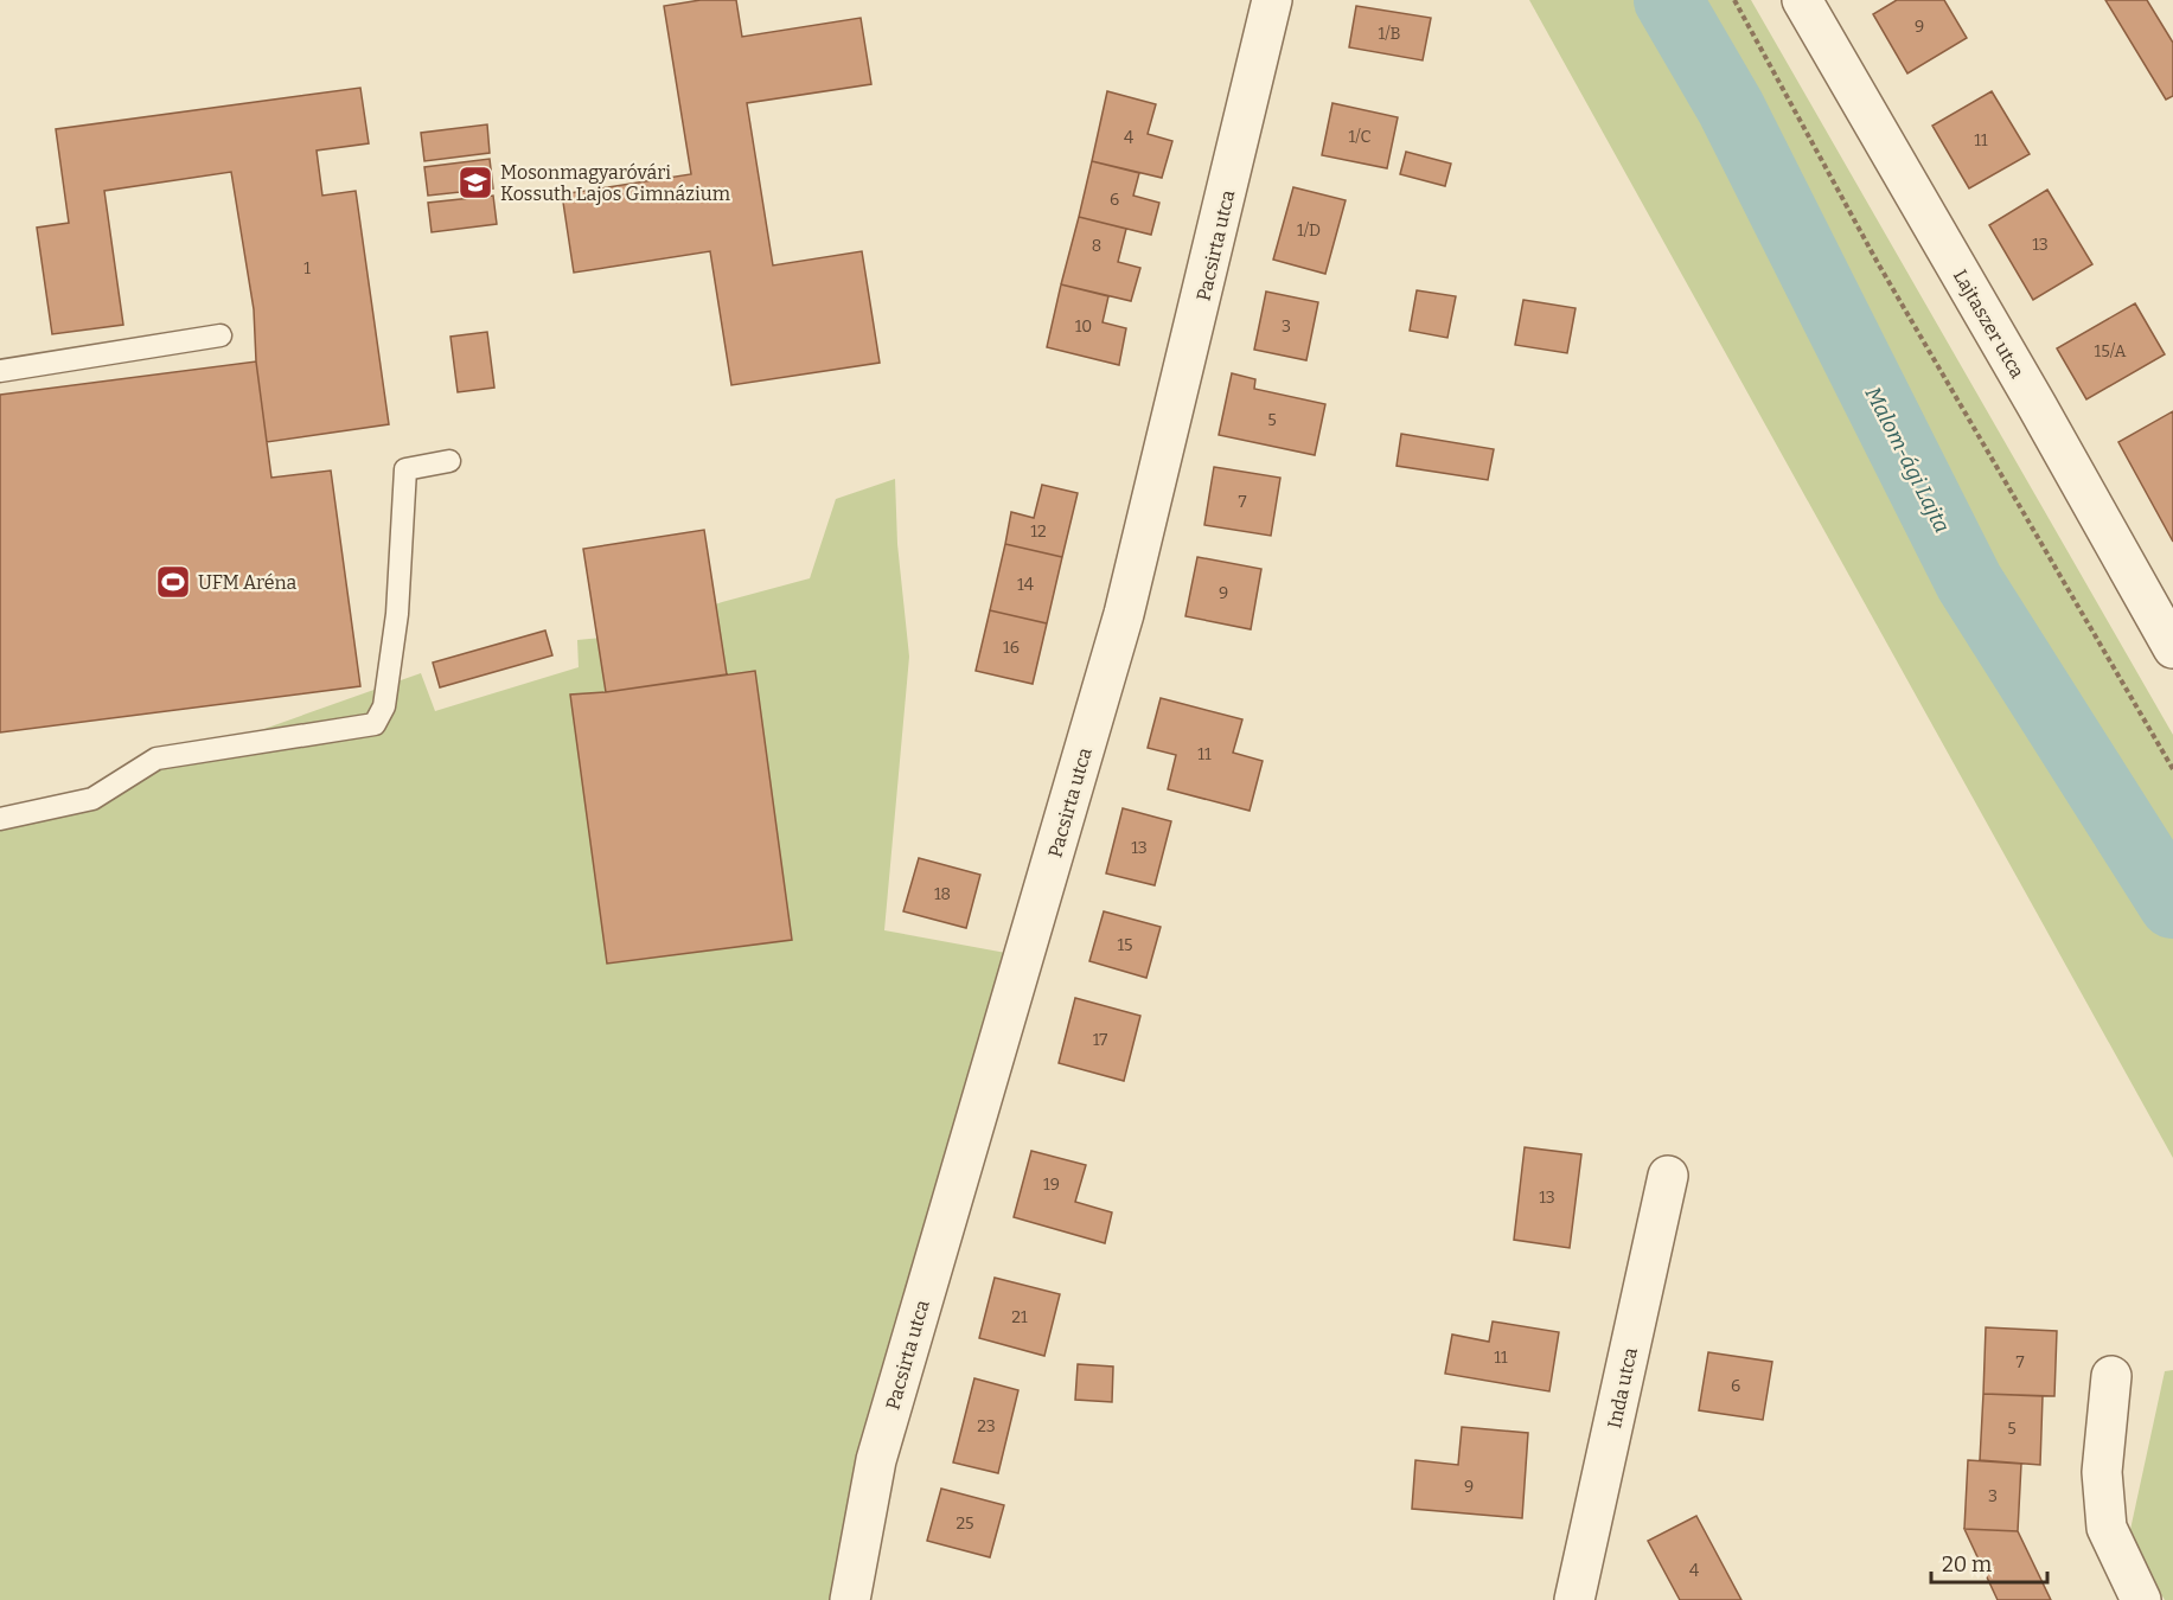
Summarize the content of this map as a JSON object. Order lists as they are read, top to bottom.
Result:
{
  "streets": {
    "street": ["Pacsirta utca", "Lajtaszer utca", "Inda utca"]
  },
  "water": ["Malom-ági Lajta"],
  "places": {
    "school or university": ["Mosonmagyaróvári Kossuth Lajos Gimnázium"],
    "sports": ["UFM Aréna"]
  },
  "house_numbers": [
    "9",
    "1/B",
    "1/C",
    "4",
    "11",
    "6",
    "1/D",
    "13",
    "8",
    "1",
    "10",
    "3",
    "15/A",
    "5",
    "7",
    "12",
    "14",
    "9",
    "16",
    "11",
    "13",
    "18",
    "15",
    "17",
    "19",
    "13",
    "21",
    "11",
    "7",
    "6",
    "23",
    "5",
    "9",
    "3",
    "25",
    "4"
  ],
  "scale_bar": "20 m"
}
